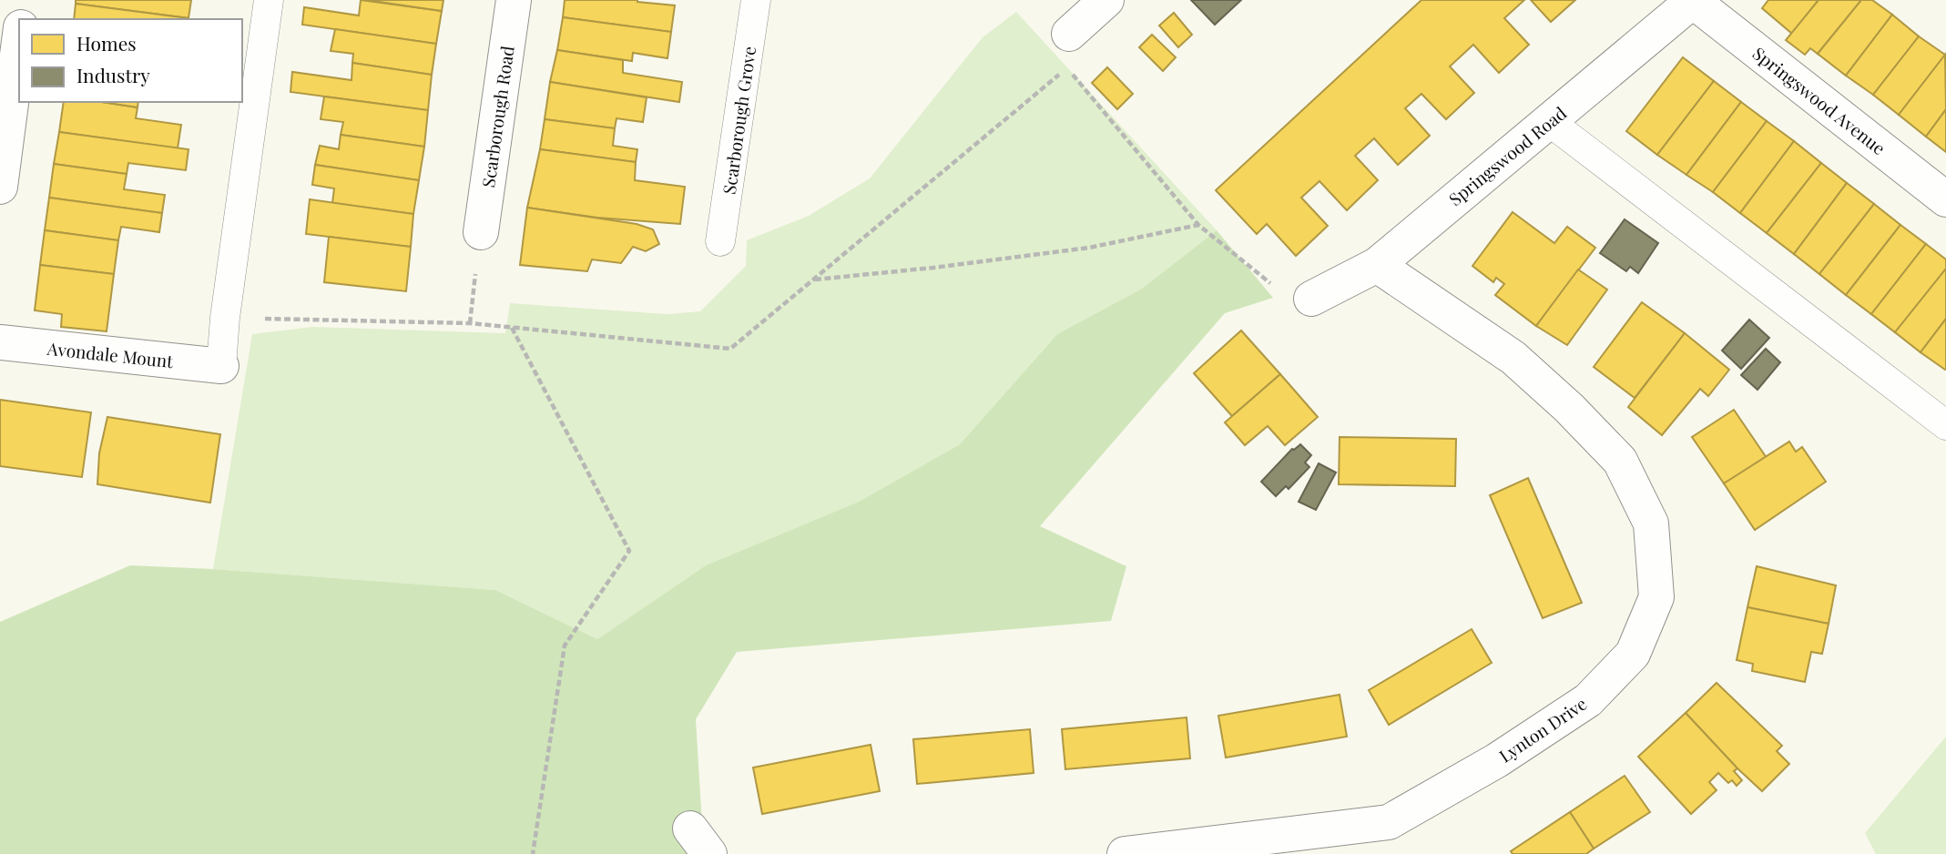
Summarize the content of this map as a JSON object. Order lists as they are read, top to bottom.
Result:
{
  "streets": {
    "street": [
      "Springswood Avenue",
      "Scarborough Road",
      "Springswood Road",
      "Avondale Mount",
      "Lynton Drive"
    ],
    "lane": ["Scarborough Grove"]
  },
  "crossings": [
    ["Springswood Avenue", "Springswood Road"],
    ["Springswood Road", "Lynton Drive"]
  ],
  "legend": ["Homes", "Industry"]
}
